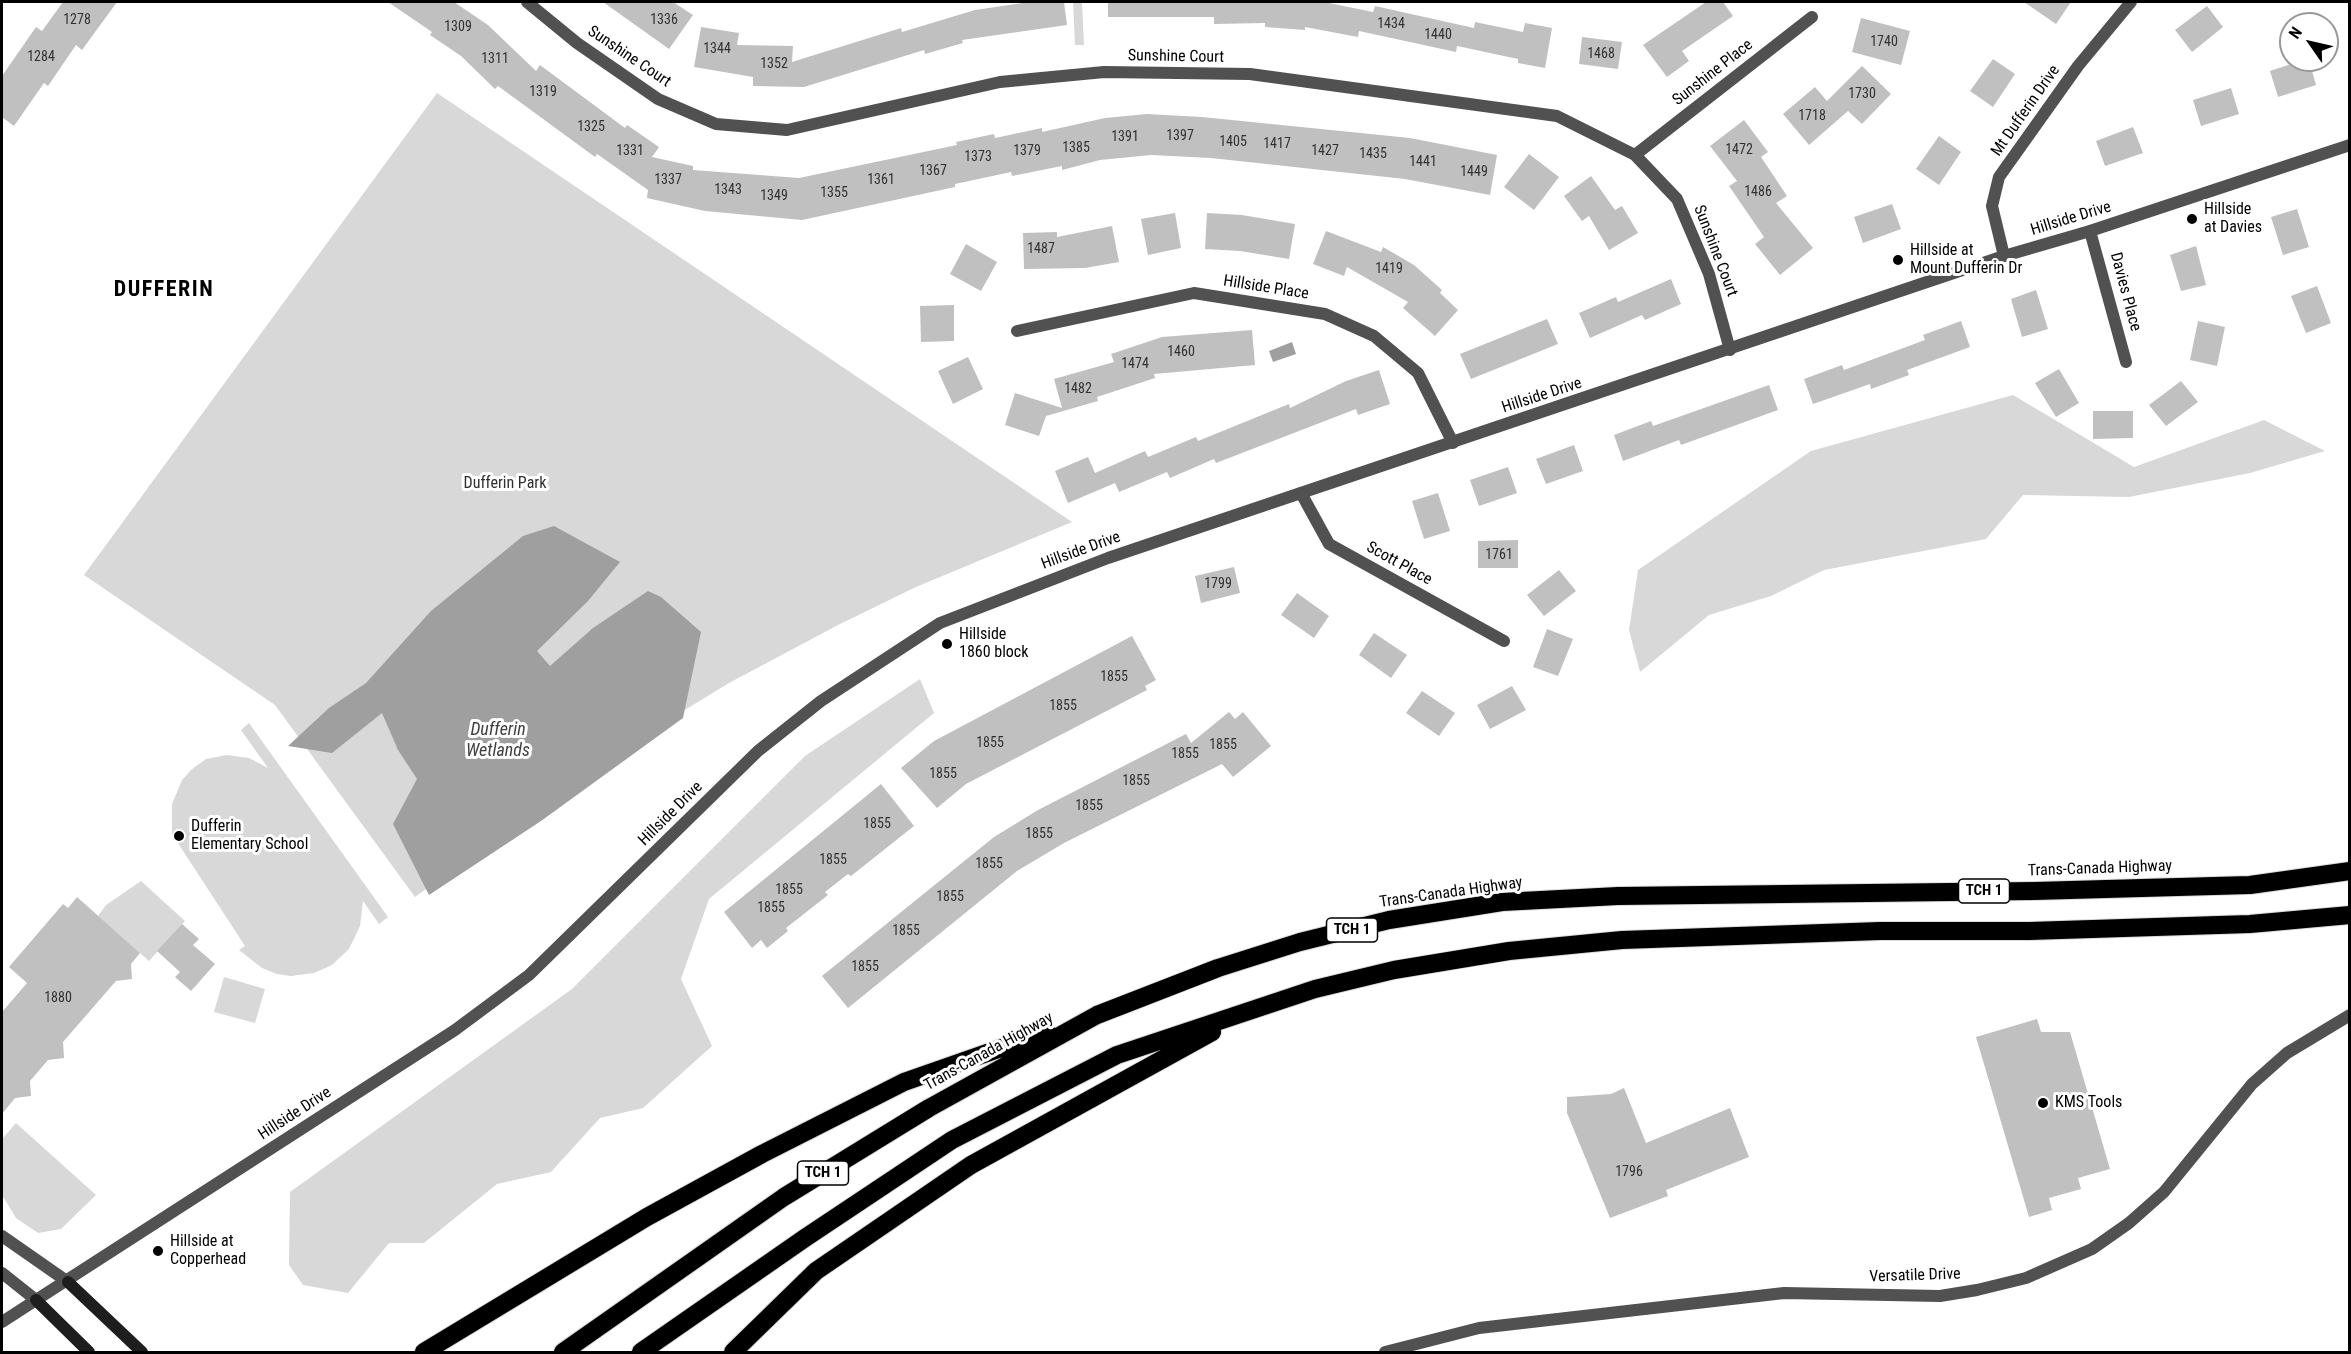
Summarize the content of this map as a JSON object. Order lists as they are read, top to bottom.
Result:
{
  "streets": {
    "highway": ["Trans-Canada Highway", "TCH 1"],
    "street": [
      "Sunshine Court",
      "Sunshine Place",
      "Mt Dufferin Drive",
      "Hillside Drive",
      "Hillside Place",
      "Davies Place",
      "Scott Place",
      "Versatile Drive"
    ]
  },
  "crossings": [
    ["Sunshine Court", "Sunshine Place"],
    ["Sunshine Court", "Hillside Drive"],
    ["Mt Dufferin Drive", "Hillside Drive"],
    ["Hillside Drive", "Hillside Place"],
    ["Hillside Drive", "Davies Place"],
    ["Hillside Drive", "Scott Place"]
  ],
  "districts": ["DUFFERIN"],
  "water": ["Dufferin Wetlands"],
  "parks": ["Dufferin Park"],
  "places": [
    "Hillside at Davies",
    "Hillside at Mount Dufferin Dr",
    "Hillside 1860 block",
    "Dufferin Elementary School",
    "KMS Tools",
    "Hillside at Copperhead"
  ],
  "house_numbers": [
    "1278",
    "1336",
    "1434",
    "1309",
    "1440",
    "1740",
    "1344",
    "1468",
    "1284",
    "1311",
    "1352",
    "1319",
    "1730",
    "1718",
    "1325",
    "1397",
    "1391",
    "1405",
    "1417",
    "1385",
    "1472",
    "1331",
    "1379",
    "1427",
    "1435",
    "1373",
    "1441",
    "1367",
    "1449",
    "1337",
    "1361",
    "1343",
    "1486",
    "1355",
    "1349",
    "1487",
    "1419",
    "1460",
    "1474",
    "1482",
    "1761",
    "1799",
    "1855",
    "1855",
    "1855",
    "1855",
    "1855",
    "1855",
    "1855",
    "1855",
    "1855",
    "1855",
    "1855",
    "1855",
    "1855",
    "1855",
    "1855",
    "1855",
    "1855",
    "1880",
    "1796"
  ],
  "north": "top left"
}
